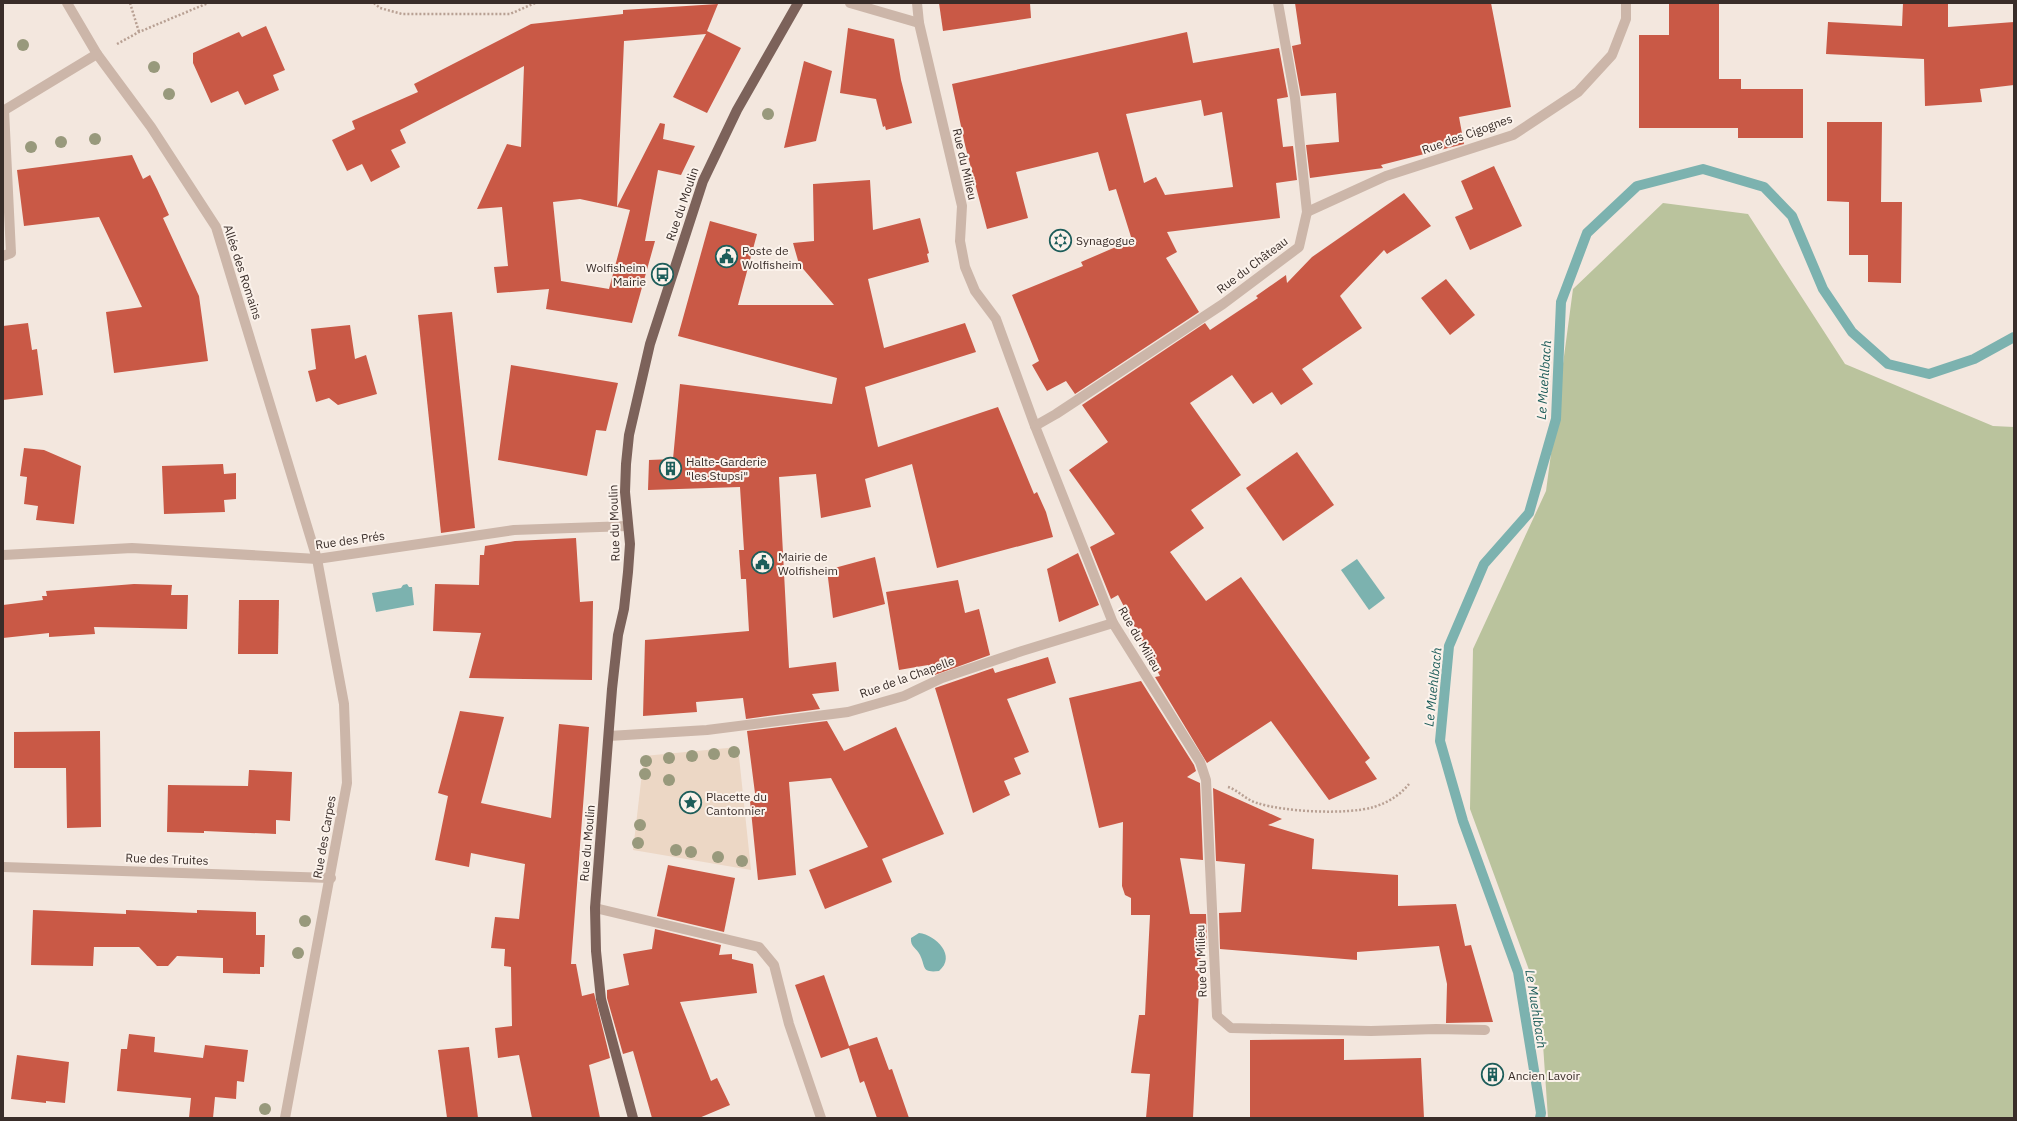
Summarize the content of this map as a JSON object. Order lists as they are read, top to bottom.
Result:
{
  "streets": {
    "main road": ["Rue du Moulin"],
    "street": [
      "Rue des Cigognes",
      "Rue du Milieu",
      "Rue du Château",
      "Allée des Romains",
      "Rue des Prés",
      "Rue de la Chapelle",
      "Rue des Carpes",
      "Rue des Truites"
    ]
  },
  "crossings": [
    ["Rue des Cigognes", "Rue du Château"],
    ["Rue du Milieu", "Rue du Château"],
    ["Rue du Milieu", "Rue de la Chapelle"],
    ["Rue du Moulin", "Rue des Prés"],
    ["Rue du Moulin", "Rue de la Chapelle"],
    ["Allée des Romains", "Rue des Prés"],
    ["Allée des Romains", "Rue des Carpes"],
    ["Rue des Prés", "Rue des Carpes"],
    ["Rue des Carpes", "Rue des Truites"]
  ],
  "water": ["Le Muehlbach"],
  "places": {
    "synagogue": ["Synagogue"],
    "public building": ["Poste de Wolfisheim", "Mairie de Wolfisheim"],
    "bus stop": ["Wolfisheim Mairie"],
    "building": ["Halte-Garderie \"les Stupsi\"", "Ancien Lavoir"],
    "place": ["Placette du Cantonnier"]
  }
}
